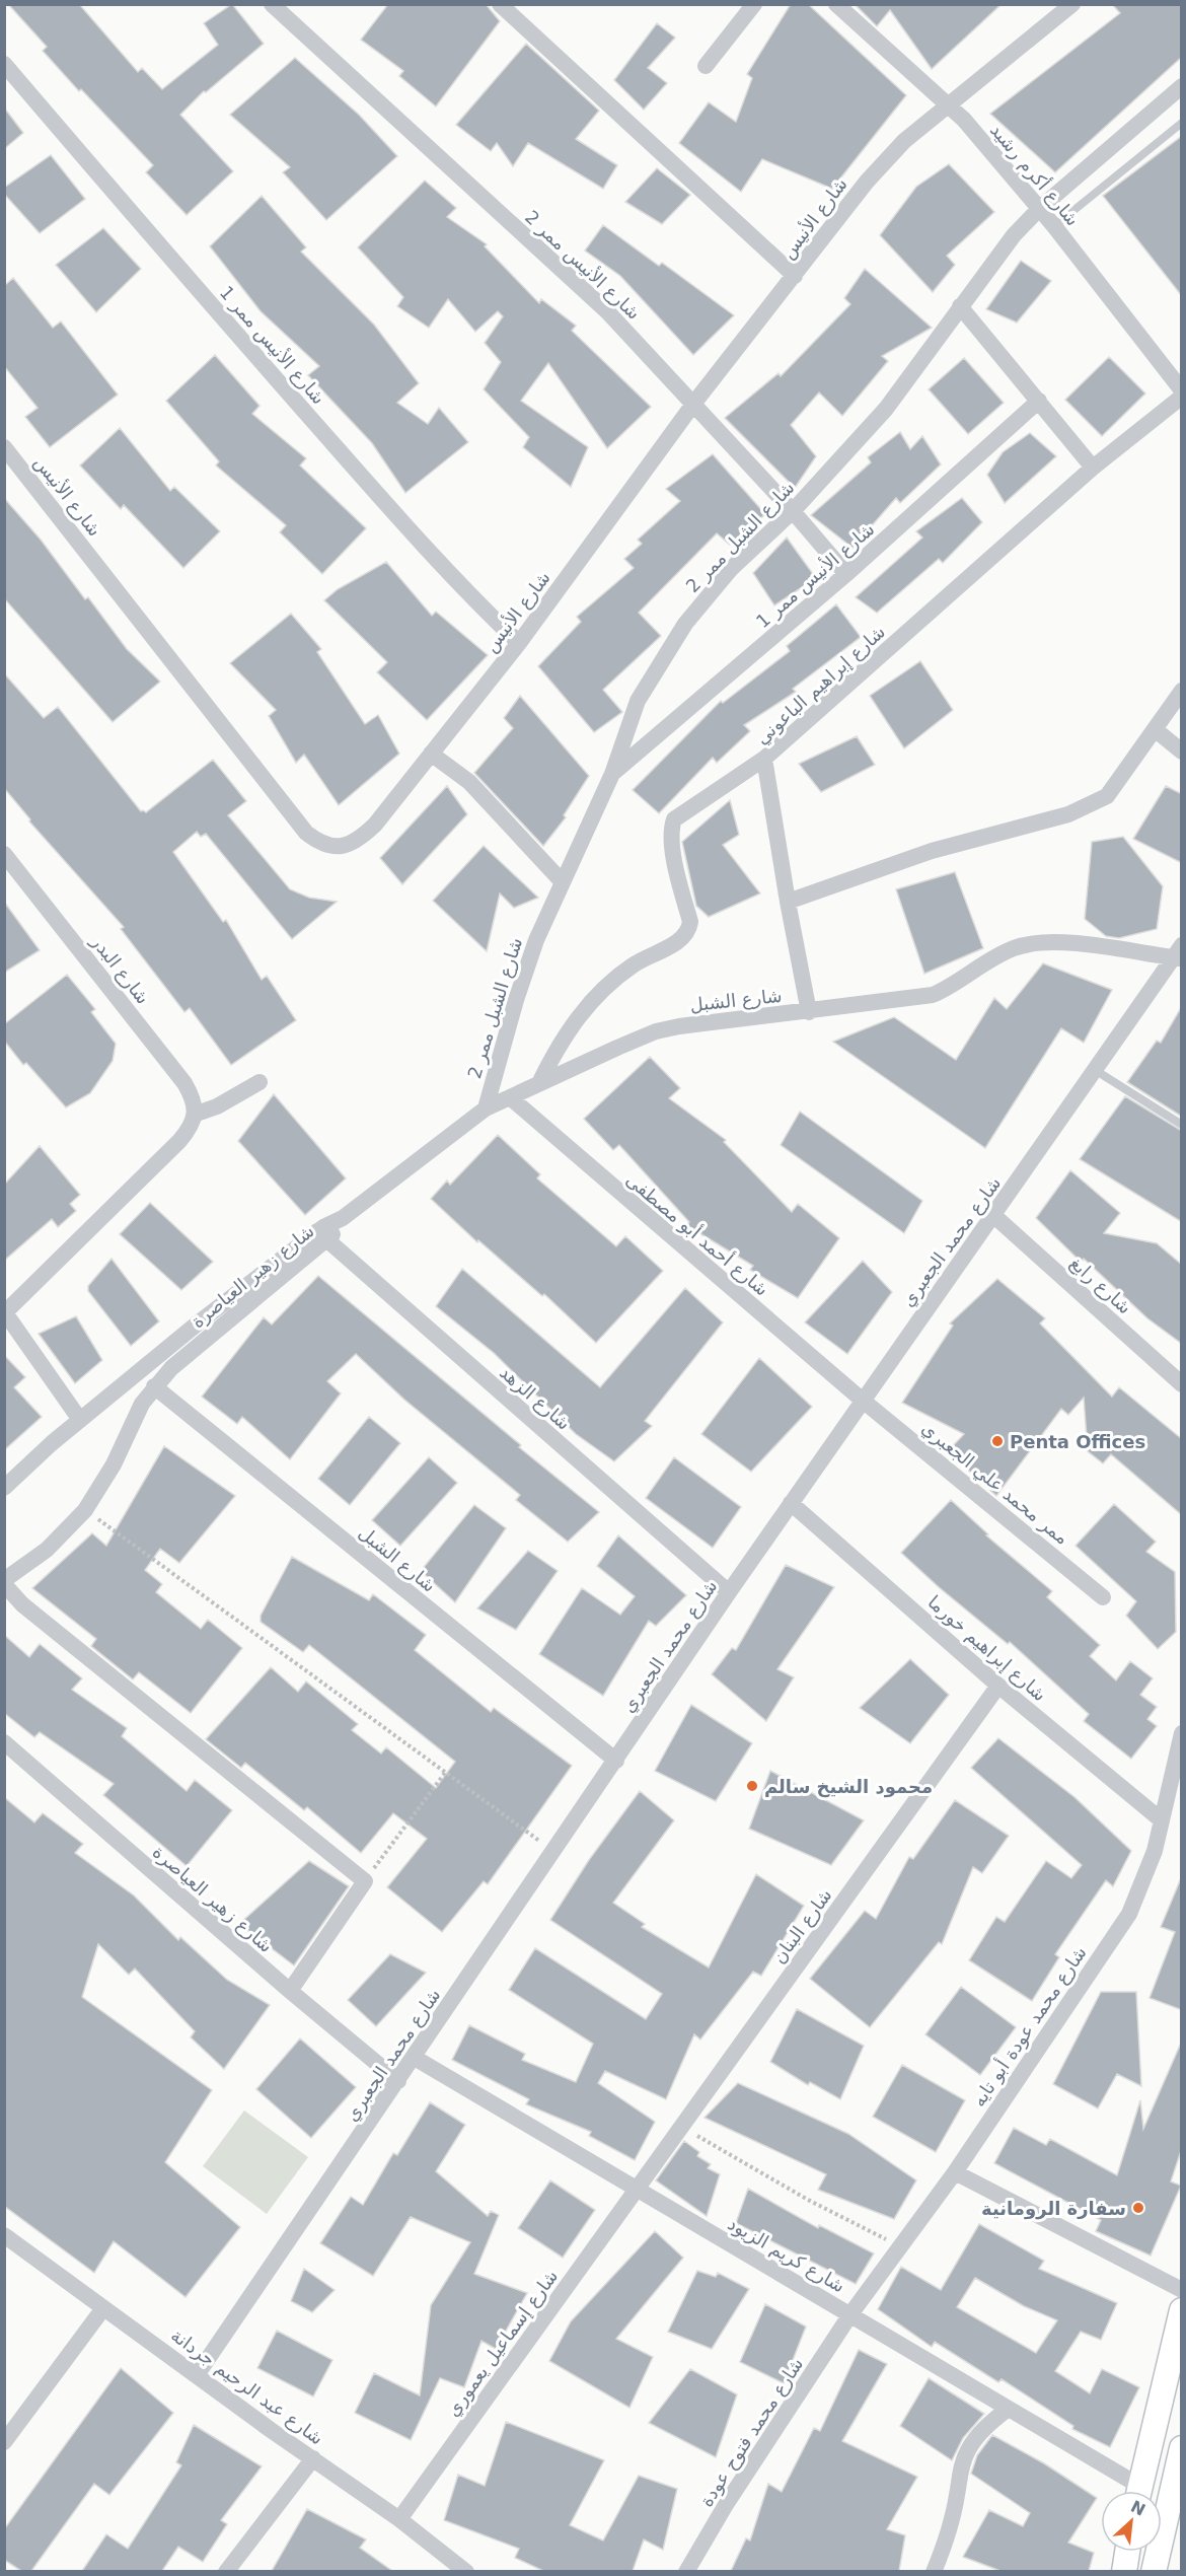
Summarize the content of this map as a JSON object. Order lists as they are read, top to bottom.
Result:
{
  "streets": {
    "street": [
      "شارع أكرم رشيد",
      "شارع الأنيس",
      "شارع الأنيس ممر 2",
      "شارع الأنيس ممر 1",
      "شارع الشبل ممر 2",
      "شارع إبراهيم الباعوني",
      "شارع البدر",
      "شارع الشبل",
      "شارع أحمد أبو مصطفى",
      "شارع محمد الجعبري",
      "شارع زهير العياصرة",
      "شارع رابغ",
      "شارع الزهد",
      "ممر محمد علي الجعبري",
      "شارع إبراهيم خورما",
      "شارع البنان",
      "شارع محمد عودة أبو تايه",
      "شارع كريم الزيود",
      "شارع إسماعيل يعموري",
      "شارع عبد الرحيم جردانة",
      "شارع محمد فتوح عودة"
    ]
  },
  "crossings": [
    ["شارع أكرم رشيد", "شارع الأنيس"],
    ["شارع أكرم رشيد", "شارع الشبل ممر 2"],
    ["شارع الأنيس", "شارع الأنيس ممر 2"],
    ["شارع الأنيس", "شارع الأنيس ممر 1"],
    ["شارع الأنيس ممر 2", "شارع الأنيس ممر 1"],
    ["شارع الأنيس ممر 2", "شارع الشبل ممر 2"],
    ["شارع الأنيس ممر 1", "شارع الشبل ممر 2"],
    ["شارع الشبل ممر 2", "شارع الشبل"],
    ["شارع إبراهيم الباعوني", "شارع الشبل"],
    ["شارع الشبل", "شارع أحمد أبو مصطفى"],
    ["شارع الشبل", "شارع محمد الجعبري"],
    ["شارع الشبل", "شارع زهير العياصرة"],
    ["شارع أحمد أبو مصطفى", "شارع محمد الجعبري"],
    ["شارع أحمد أبو مصطفى", "ممر محمد علي الجعبري"],
    ["شارع محمد الجعبري", "شارع زهير العياصرة"],
    ["شارع محمد الجعبري", "شارع رابغ"],
    ["شارع محمد الجعبري", "شارع الزهد"],
    ["شارع محمد الجعبري", "ممر محمد علي الجعبري"],
    ["شارع محمد الجعبري", "شارع إبراهيم خورما"],
    ["شارع محمد الجعبري", "شارع كريم الزيود"],
    ["شارع محمد الجعبري", "شارع عبد الرحيم جردانة"],
    ["شارع زهير العياصرة", "شارع الزهد"],
    ["شارع إبراهيم خورما", "شارع البنان"],
    ["شارع إبراهيم خورما", "شارع محمد عودة أبو تايه"],
    ["شارع البنان", "شارع كريم الزيود"],
    ["شارع البنان", "شارع إسماعيل يعموري"],
    ["شارع محمد عودة أبو تايه", "شارع كريم الزيود"],
    ["شارع محمد عودة أبو تايه", "شارع محمد فتوح عودة"],
    ["شارع كريم الزيود", "شارع إسماعيل يعموري"],
    ["شارع كريم الزيود", "شارع محمد فتوح عودة"],
    ["شارع إسماعيل يعموري", "شارع عبد الرحيم جردانة"]
  ],
  "places": ["Penta Offices", "محمود الشيخ سالم", "سفارة الرومانية"],
  "north": "top right"
}
